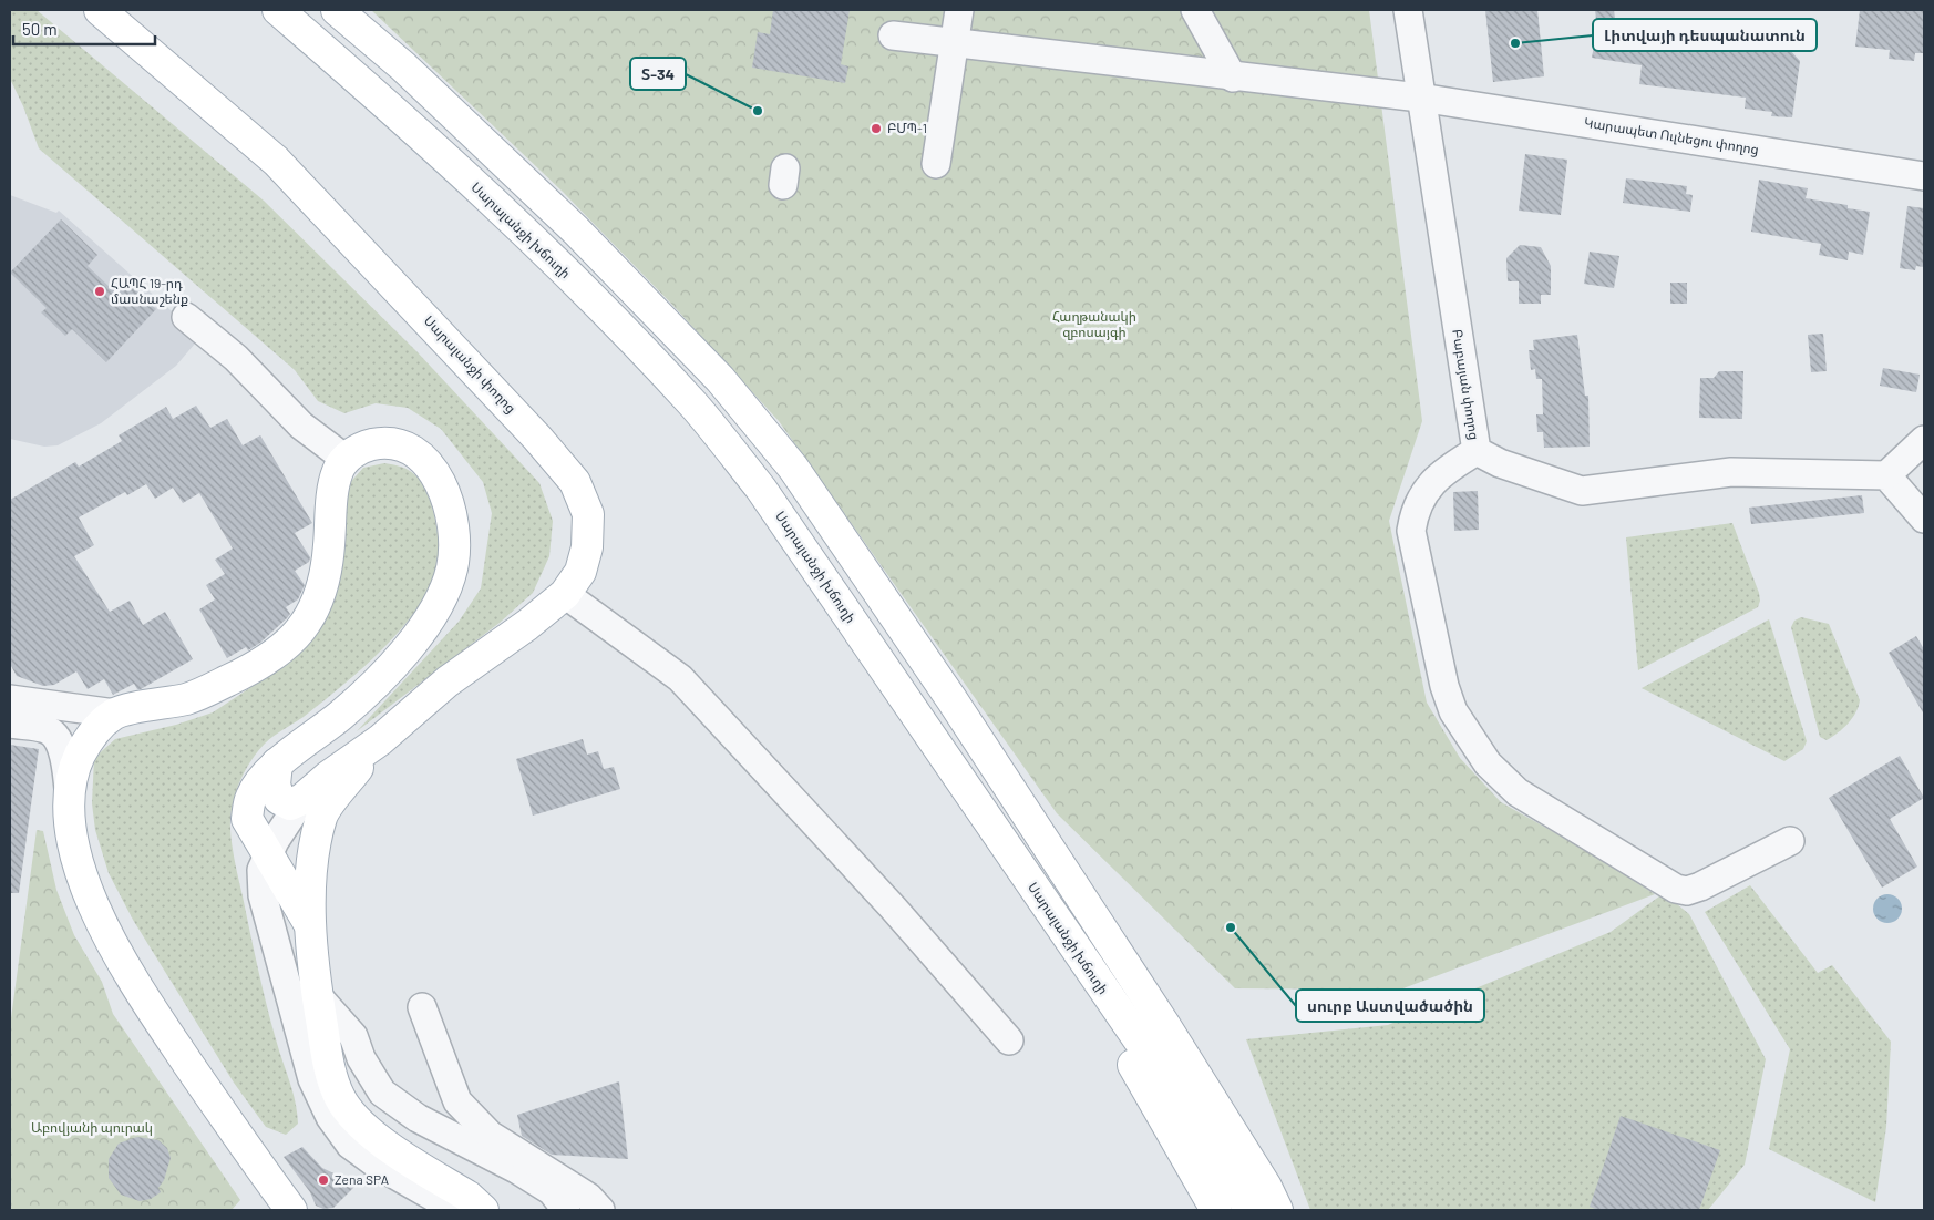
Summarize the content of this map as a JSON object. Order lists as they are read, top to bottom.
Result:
{
  "streets": {
    "main road": ["Սարալանջի խճուղի", "Սարալանջի փողոց"],
    "street": ["Կարապետ Ուլնեցու փողոց", "Բաբայան փողոց"]
  },
  "crossings": [
    ["Կարապետ Ուլնեցու փողոց", "Բաբայան փողոց"]
  ],
  "parks": ["Հաղթանակի զբոսայգի", "Աբովյանի պուրակ"],
  "places": [
    "Լիտվայի դեսպանատուն",
    "Տ-34",
    "ԲՄՊ-1",
    "ՀԱՊՀ 19-րդ մասնաշենք",
    "սուրբ Աստվածածին",
    "Zena SPA"
  ],
  "scale_bar": "50 m"
}
